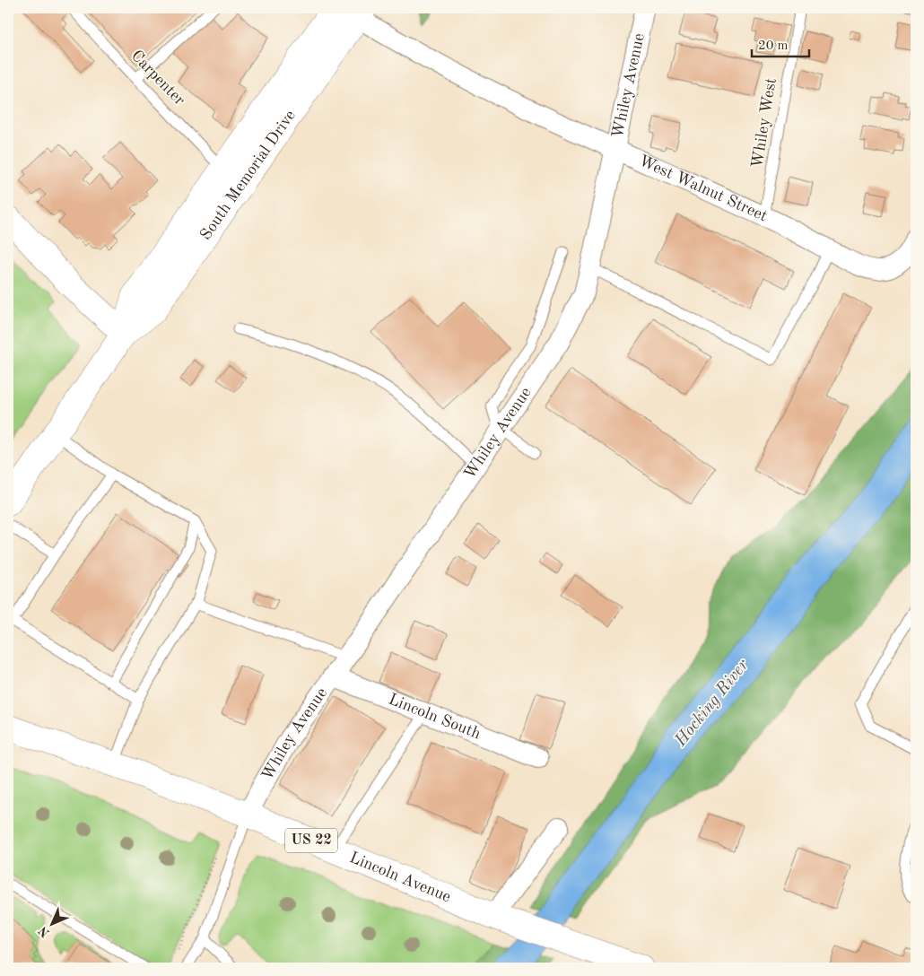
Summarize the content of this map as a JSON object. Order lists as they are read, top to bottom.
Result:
{
  "streets": {
    "main road": ["South Memorial Drive", "US 22", "Lincoln Avenue"],
    "street": ["Whiley Avenue", "West Walnut Street", "Lincoln South"],
    "lane": ["Carpenter", "Whiley West"]
  },
  "crossings": [
    ["Carpenter", "South Memorial Drive"],
    ["Whiley Avenue", "West Walnut Street"],
    ["Whiley Avenue", "Lincoln South"],
    ["Whiley Avenue", "Lincoln Avenue"],
    ["Whiley West", "West Walnut Street"],
    ["South Memorial Drive", "West Walnut Street"]
  ],
  "water": ["Hocking River"],
  "scale_bar": "20 m",
  "north": "bottom left"
}
